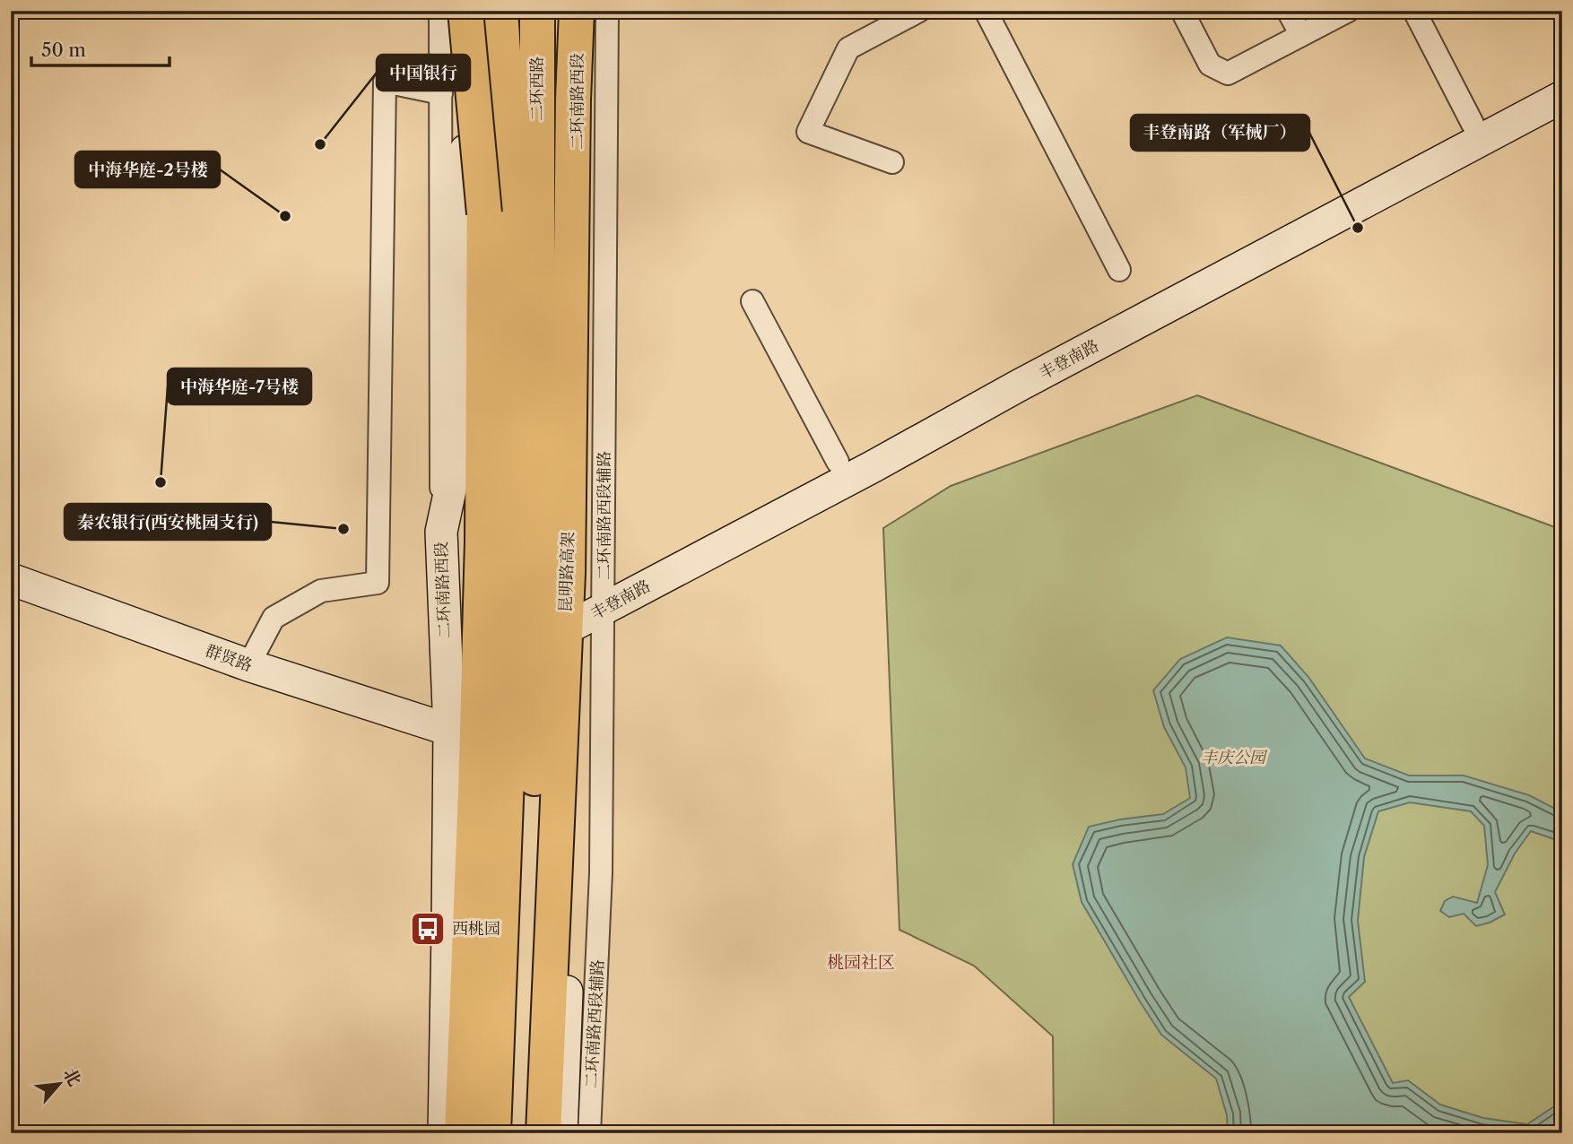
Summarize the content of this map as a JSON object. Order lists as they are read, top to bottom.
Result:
{
  "streets": {
    "highway": ["二环西路", "昆明路高架"],
    "street": [
      "二环南路西段",
      "丰登南路",
      "二环南路西段辅路",
      "群贤路"
    ]
  },
  "crossings": [
    ["二环南路西段", "丰登南路"],
    ["二环南路西段", "二环南路西段辅路"],
    ["二环南路西段", "昆明路高架"],
    ["二环南路西段", "群贤路"],
    ["丰登南路", "二环南路西段辅路"]
  ],
  "districts": ["桃园社区"],
  "parks": ["丰庆公园"],
  "places": {
    "other": [
      "中国银行",
      "中海华庭-2号楼",
      "丰登南路（军械厂）",
      "中海华庭-7号楼",
      "秦农银行(西安桃园支行)"
    ],
    "bus stop": ["西桃园"]
  },
  "scale_bar": "50 m",
  "north": "top right"
}
